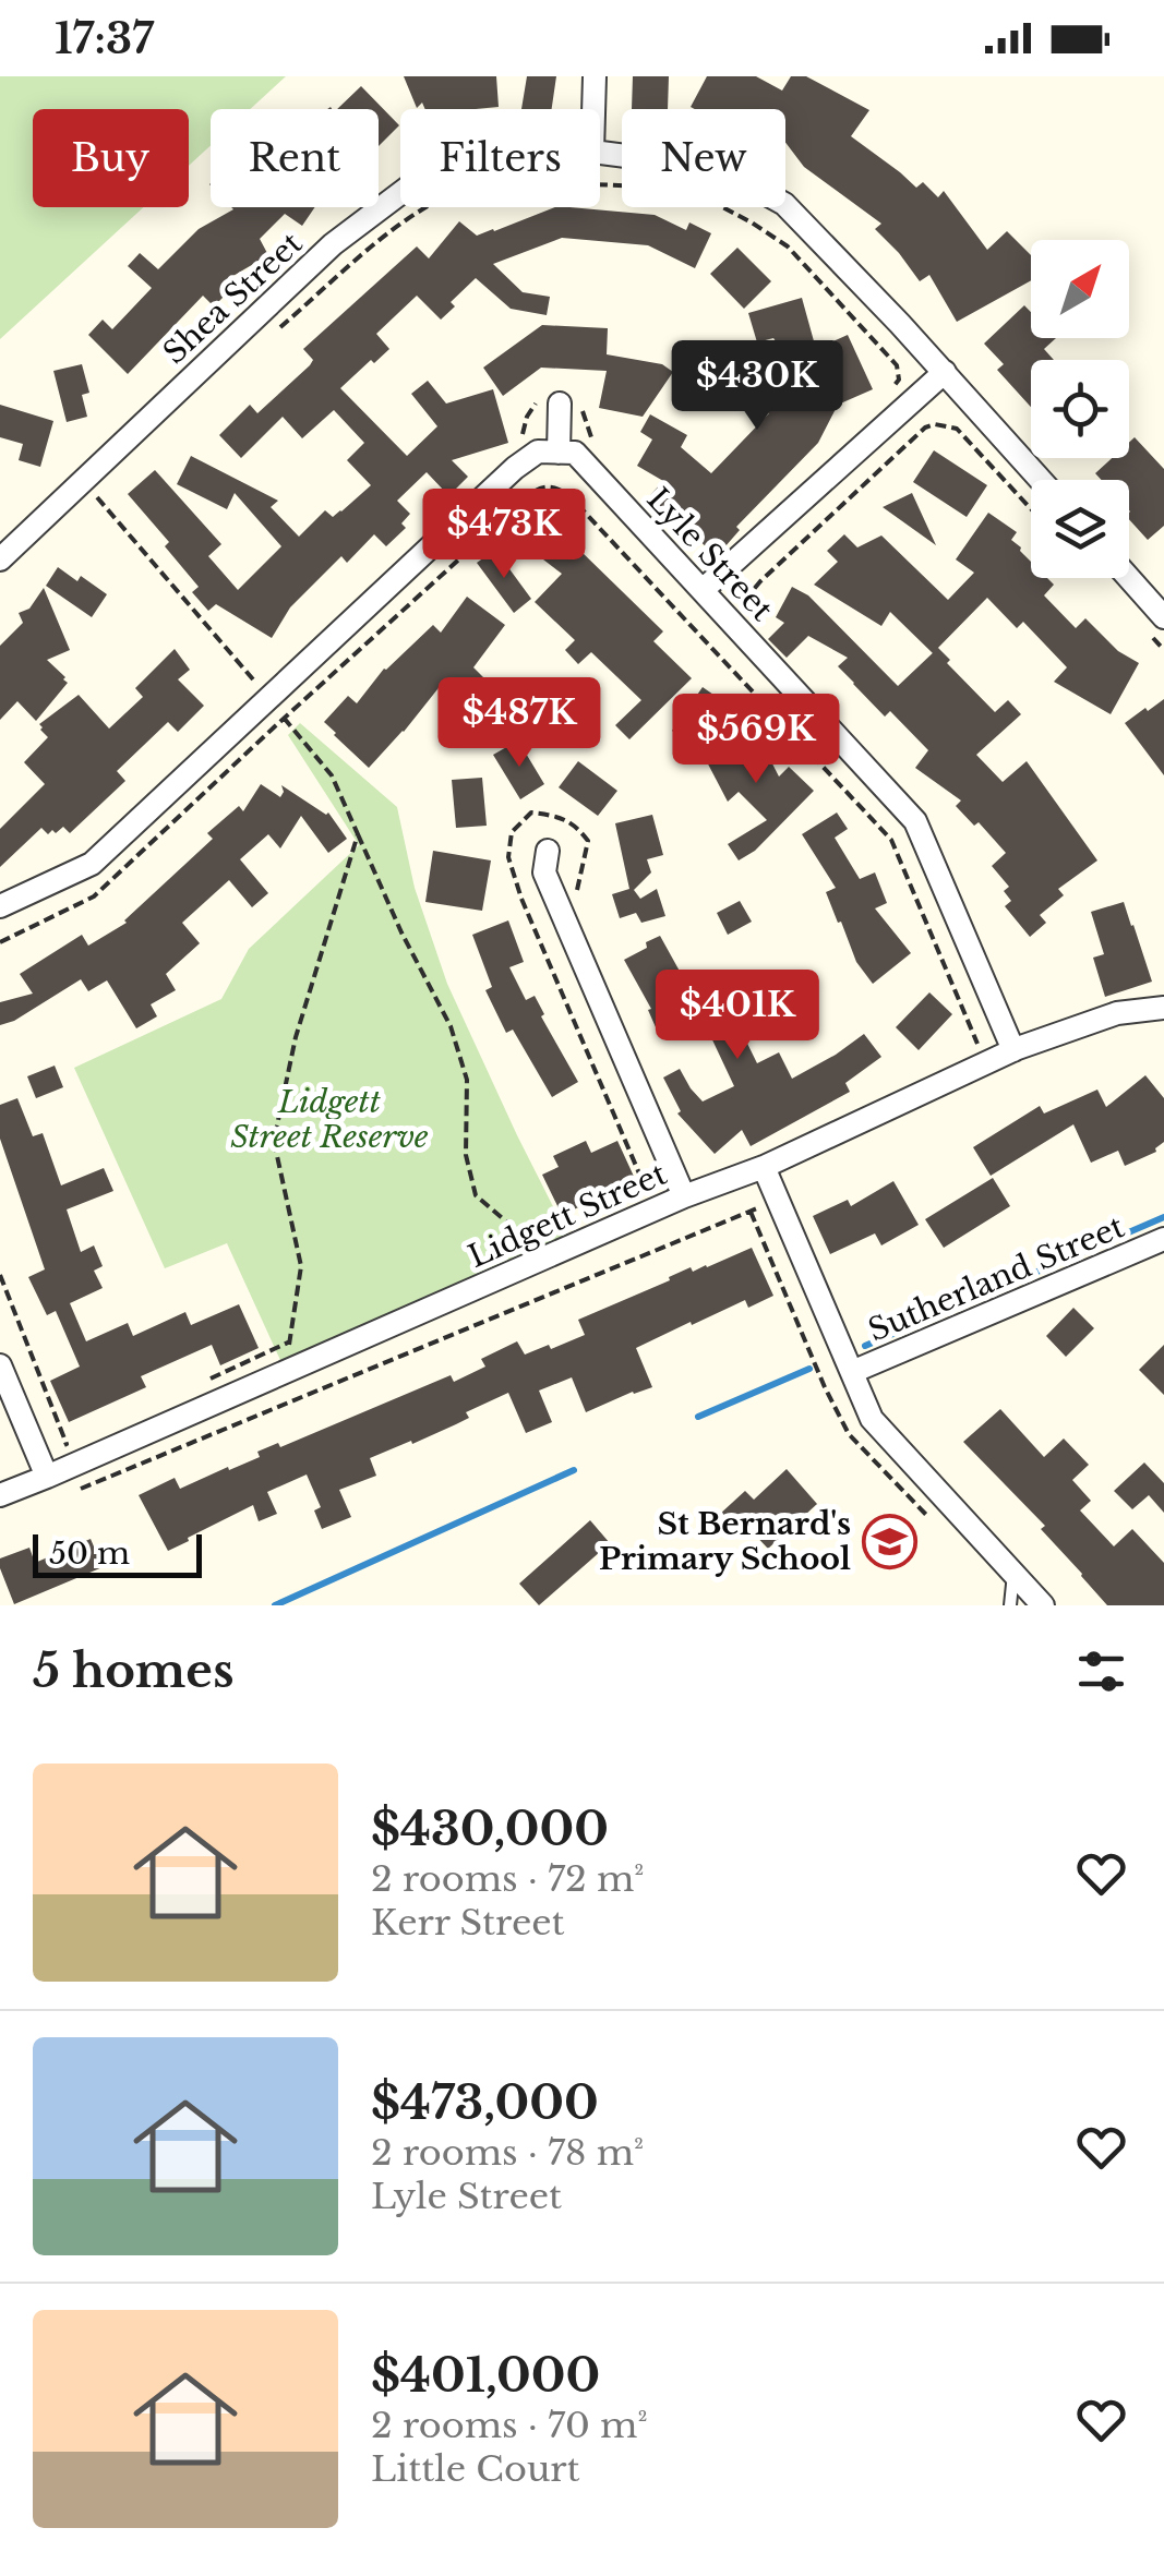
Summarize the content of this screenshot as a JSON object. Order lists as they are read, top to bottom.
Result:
{
  "streets": {
    "street": [
      "Shea Street",
      "Lyle Street",
      "Lidgett Street",
      "Sutherland Street"
    ]
  },
  "crossings": [
    ["Lyle Street", "Lidgett Street"]
  ],
  "parks": ["Lidgett Street Reserve"],
  "places": {
    "school or university": ["St Bernard's Primary School"]
  },
  "scale_bar": "50 m",
  "north": "top right",
  "page": {
    "status": "17:37",
    "chip": [
      "Buy",
      "Rent",
      "Filters",
      "New"
    ],
    "price": [
      "$430K",
      "$473K",
      "$487K",
      "$569K",
      "$401K"
    ],
    "scale": "50 m",
    "heading": "5 homes",
    "list": [
      {
        "name": "$430,000",
        "note": "2 rooms · 72 m² · Kerr Street"
      },
      {
        "name": "$473,000",
        "note": "2 rooms · 78 m² · Lyle Street"
      },
      {
        "name": "$401,000",
        "note": "2 rooms · 70 m² · Little Court"
      }
    ]
  }
}
